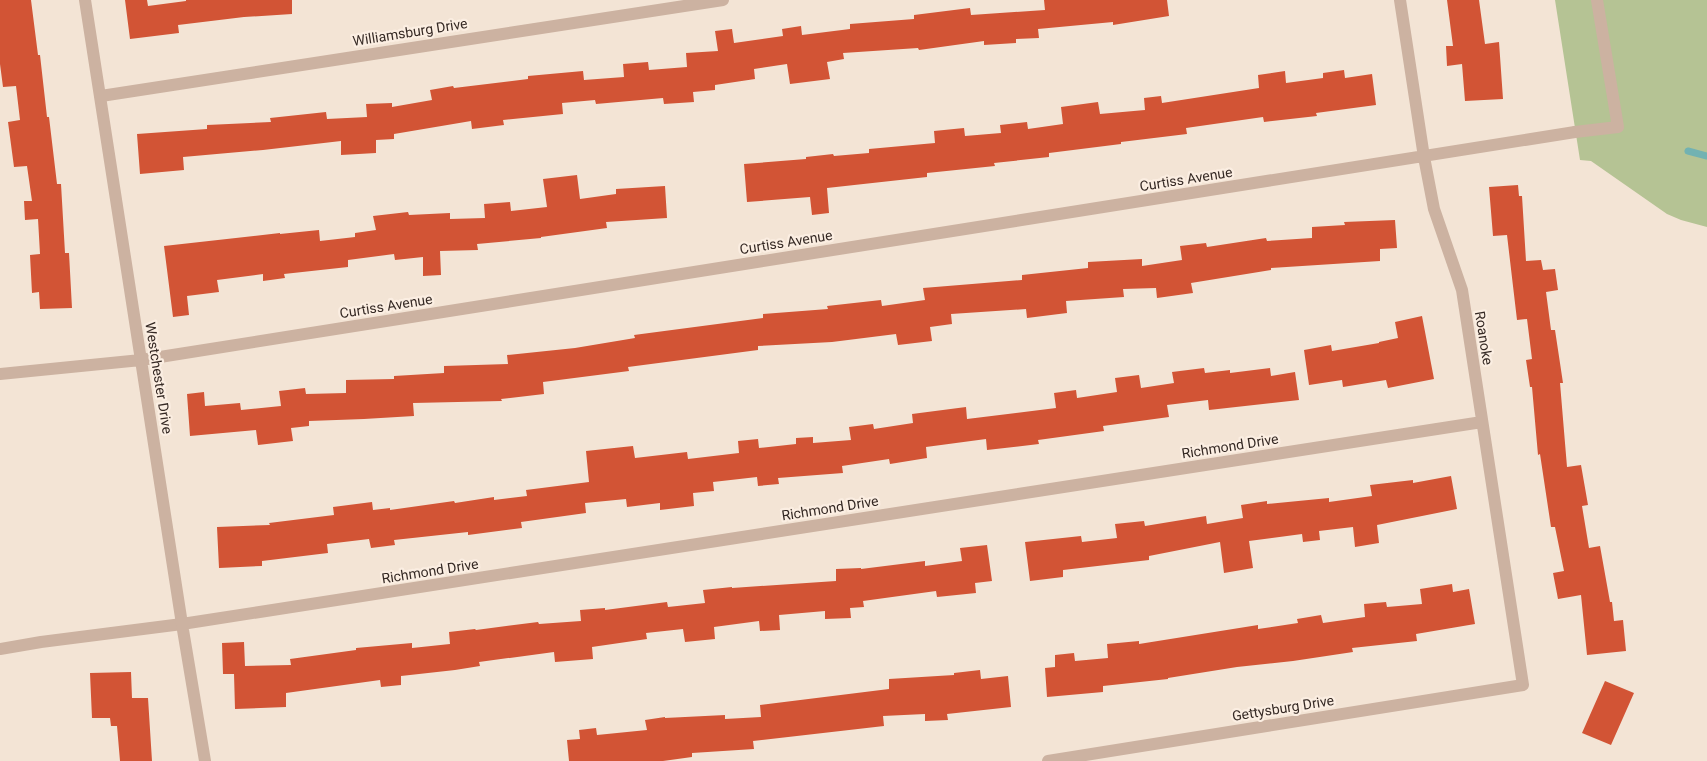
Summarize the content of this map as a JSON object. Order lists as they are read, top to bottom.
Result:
{
  "streets": {
    "street": [
      "Williamsburg Drive",
      "Curtiss Avenue",
      "Roanoke",
      "Westchester Drive",
      "Richmond Drive",
      "Gettysburg Drive"
    ]
  },
  "crossings": [
    ["Williamsburg Drive", "Westchester Drive"],
    ["Curtiss Avenue", "Roanoke"],
    ["Curtiss Avenue", "Westchester Drive"],
    ["Roanoke", "Richmond Drive"],
    ["Roanoke", "Gettysburg Drive"],
    ["Westchester Drive", "Richmond Drive"]
  ]
}
